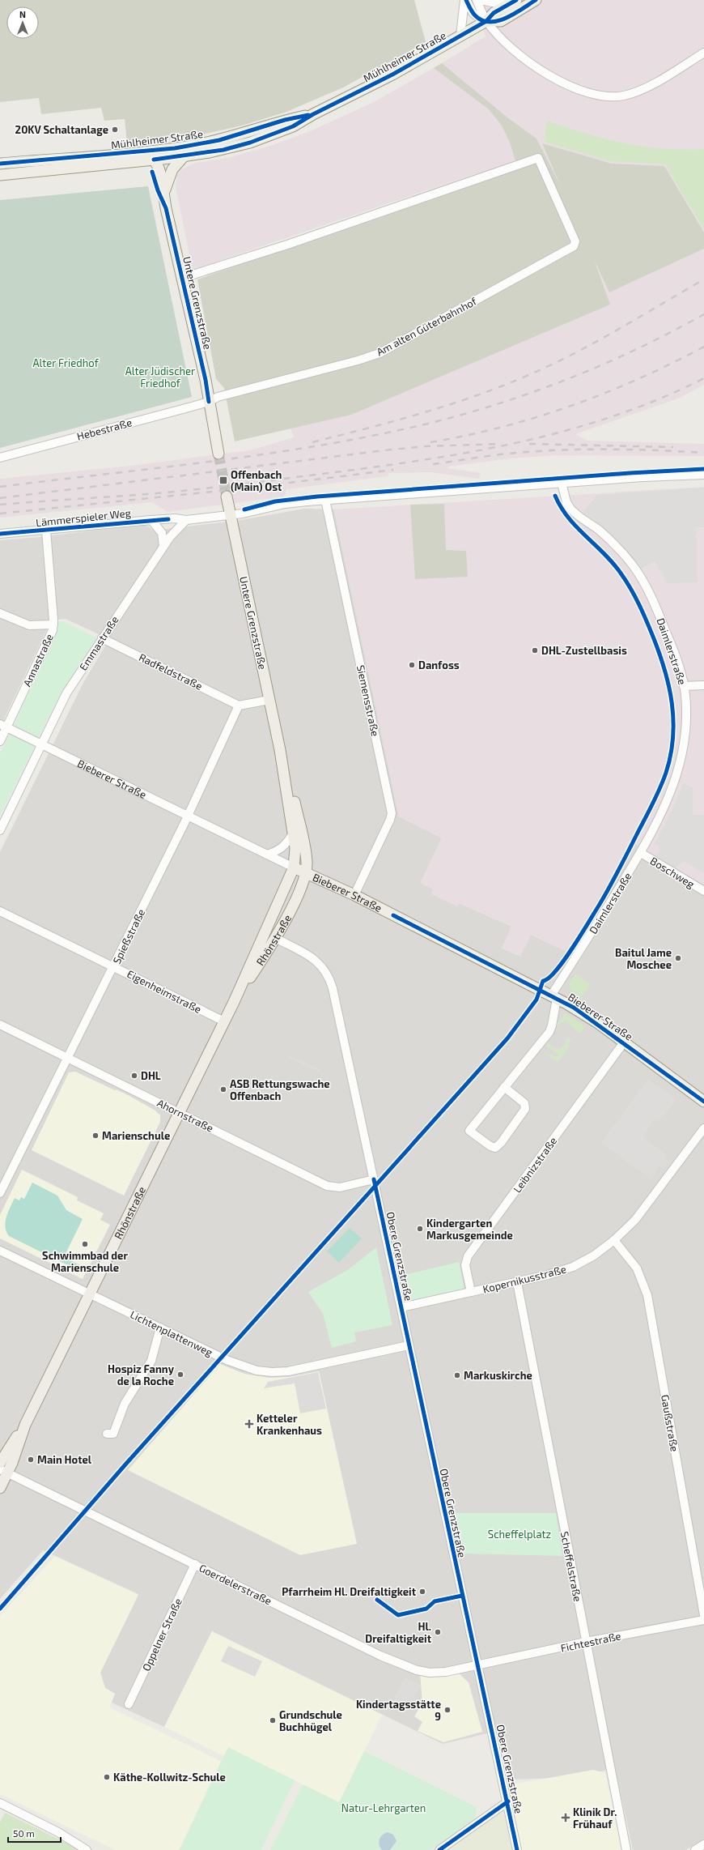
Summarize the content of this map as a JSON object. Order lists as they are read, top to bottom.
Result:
{
  "streets": {
    "main road": [
      "Mühlheimer Straße",
      "Untere Grenzstraße",
      "Bieberer Straße",
      "Rhönstraße"
    ],
    "street": [
      "Am alten Güterbahnhof",
      "Hebestraße",
      "Lämmerspieler Weg",
      "Emmastraße",
      "Daimlerstraße",
      "Annastraße",
      "Radfeldstraße",
      "Siemensstraße",
      "Boschweg",
      "Spießstraße",
      "Eigenheimstraße",
      "Ahornstraße",
      "Leibnizstraße",
      "Obere Grenzstraße",
      "Kopernikusstraße",
      "Lichtenplattenweg",
      "Gaußstraße",
      "Scheffelstraße",
      "Goerdelerstraße",
      "Oppelner Straße",
      "Fichtestraße"
    ]
  },
  "crossings": [
    ["Mühlheimer Straße", "Untere Grenzstraße"],
    ["Untere Grenzstraße", "Am alten Güterbahnhof"],
    ["Untere Grenzstraße", "Hebestraße"],
    ["Untere Grenzstraße", "Lämmerspieler Weg"],
    ["Untere Grenzstraße", "Bieberer Straße"],
    ["Untere Grenzstraße", "Rhönstraße"],
    ["Am alten Güterbahnhof", "Hebestraße"],
    ["Lämmerspieler Weg", "Emmastraße"],
    ["Lämmerspieler Weg", "Daimlerstraße"],
    ["Lämmerspieler Weg", "Annastraße"],
    ["Lämmerspieler Weg", "Siemensstraße"],
    ["Emmastraße", "Radfeldstraße"],
    ["Emmastraße", "Bieberer Straße"],
    ["Daimlerstraße", "Bieberer Straße"],
    ["Daimlerstraße", "Boschweg"],
    ["Annastraße", "Bieberer Straße"],
    ["Radfeldstraße", "Spießstraße"],
    ["Siemensstraße", "Bieberer Straße"],
    ["Bieberer Straße", "Spießstraße"],
    ["Bieberer Straße", "Rhönstraße"],
    ["Bieberer Straße", "Leibnizstraße"],
    ["Spießstraße", "Eigenheimstraße"],
    ["Spießstraße", "Ahornstraße"],
    ["Rhönstraße", "Eigenheimstraße"],
    ["Rhönstraße", "Ahornstraße"],
    ["Rhönstraße", "Obere Grenzstraße"],
    ["Rhönstraße", "Lichtenplattenweg"],
    ["Rhönstraße", "Goerdelerstraße"],
    ["Ahornstraße", "Obere Grenzstraße"],
    ["Leibnizstraße", "Kopernikusstraße"],
    ["Obere Grenzstraße", "Kopernikusstraße"],
    ["Obere Grenzstraße", "Lichtenplattenweg"],
    ["Obere Grenzstraße", "Goerdelerstraße"],
    ["Obere Grenzstraße", "Fichtestraße"],
    ["Kopernikusstraße", "Gaußstraße"],
    ["Kopernikusstraße", "Scheffelstraße"],
    ["Scheffelstraße", "Fichtestraße"],
    ["Goerdelerstraße", "Oppelner Straße"],
    ["Goerdelerstraße", "Fichtestraße"]
  ],
  "parks": [
    "Alter Friedhof",
    "Alter Jüdischer Friedhof",
    "Scheffelplatz",
    "Natur-Lehrgarten"
  ],
  "places": {
    "other": [
      "20KV Schaltanlage",
      "DHL-Zustellbasis",
      "Danfoss",
      "Baitul Jame Moschee",
      "DHL",
      "ASB Rettungswache Offenbach",
      "Marienschule",
      "Kindergarten Markusgemeinde",
      "Schwimmbad der Marienschule",
      "Hospiz Fanny de la Roche",
      "Markuskirche",
      "Main Hotel",
      "Pfarrheim Hl. Dreifaltigkeit",
      "Hl. Dreifaltigkeit",
      "Kindertagsstätte 9",
      "Grundschule Buchhügel",
      "Käthe-Kollwitz-Schule"
    ],
    "transit": ["Offenbach (Main) Ost"],
    "health": ["Ketteler Krankenhaus", "Klinik Dr. Frühauf"]
  },
  "scale_bar": "50 m",
  "north": "top"
}
